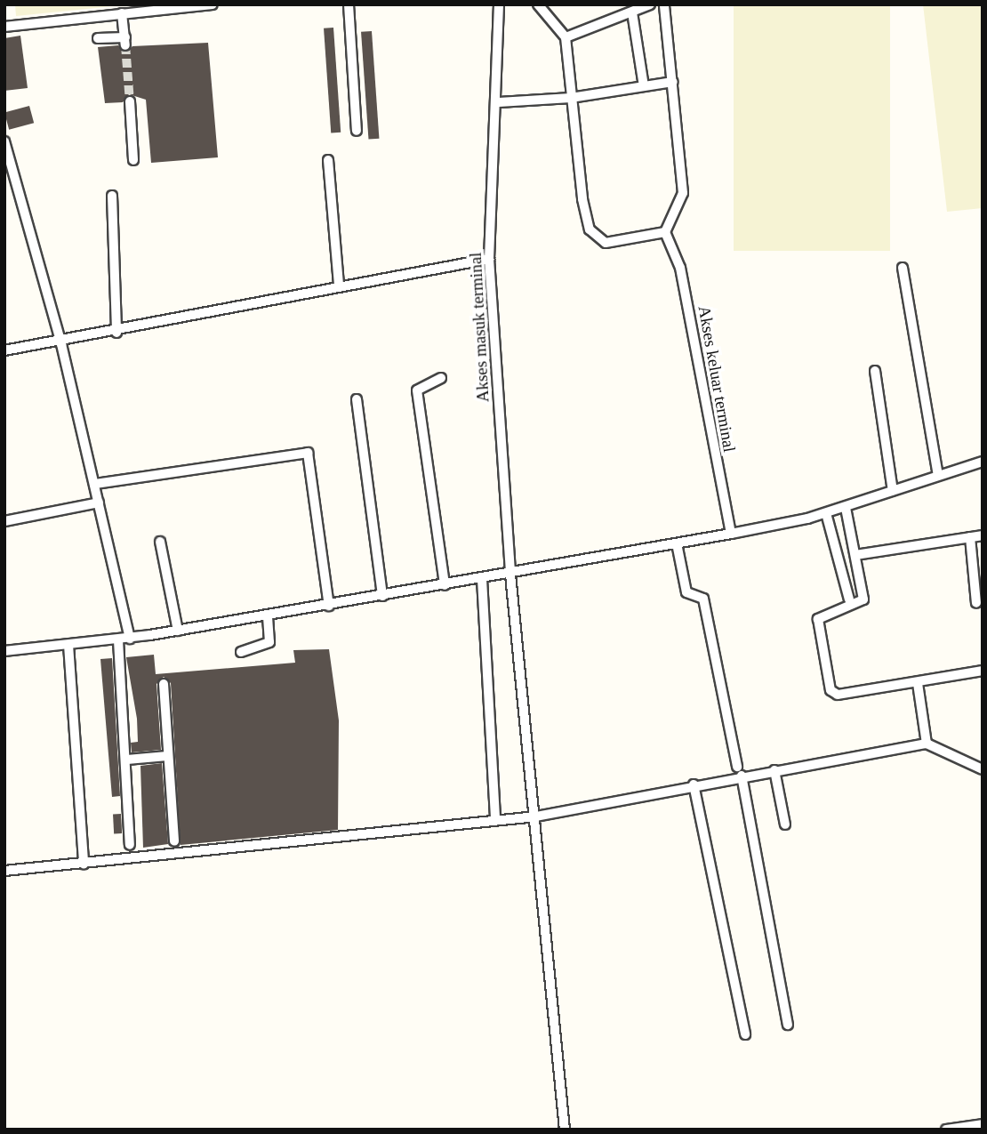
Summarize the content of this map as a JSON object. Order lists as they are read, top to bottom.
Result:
{
  "streets": {
    "street": ["Akses masuk terminal", "Akses keluar terminal"]
  }
}
